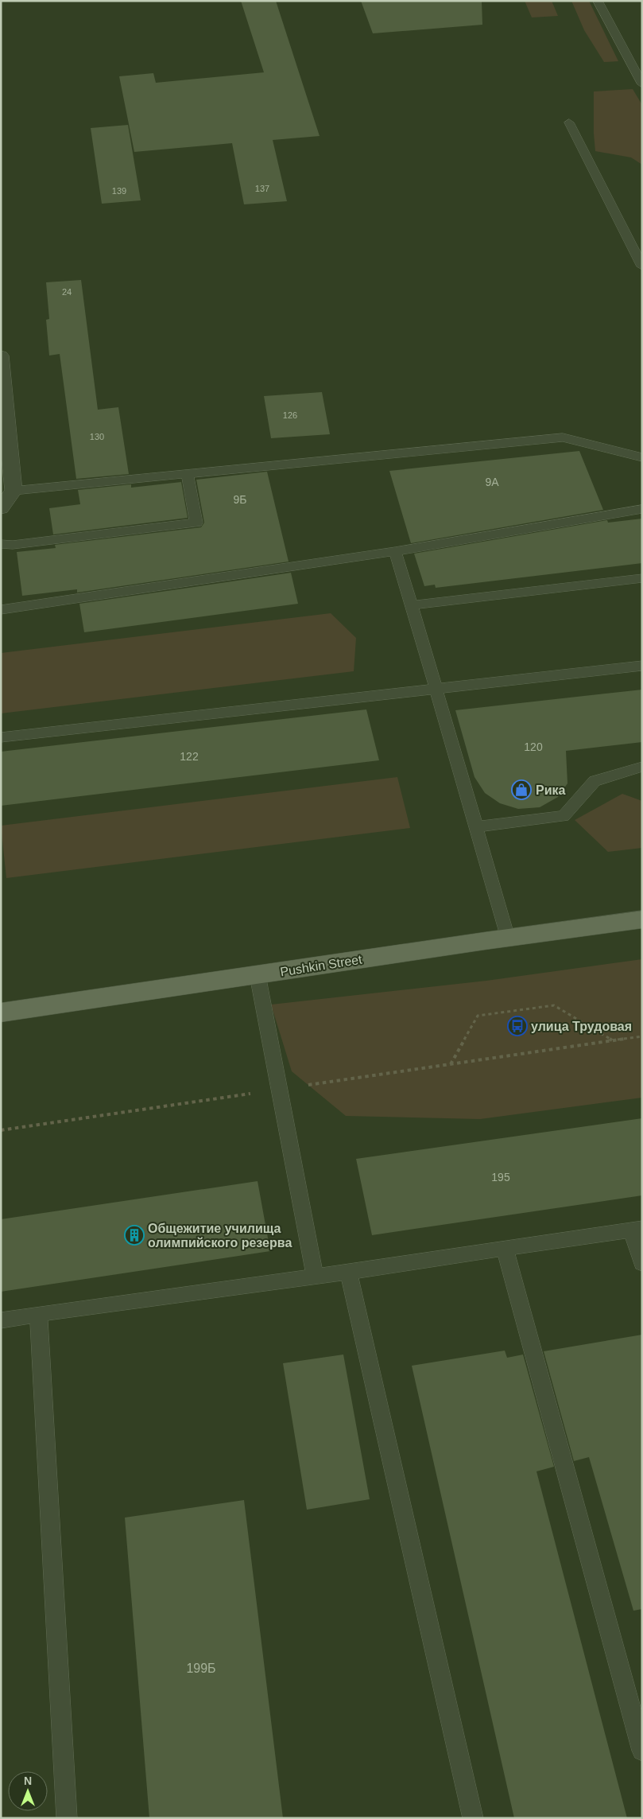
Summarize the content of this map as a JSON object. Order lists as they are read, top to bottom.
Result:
{
  "streets": {
    "main road": ["Pushkin Street"]
  },
  "places": {
    "shop": ["Рика"],
    "bus stop": ["улица Трудовая"],
    "building": ["Общежитие училища олимпийского резерва"]
  },
  "house_numbers": [
    "137",
    "139",
    "24",
    "126",
    "130",
    "9А",
    "9Б",
    "120",
    "122",
    "195",
    "199Б"
  ],
  "north": "top"
}
